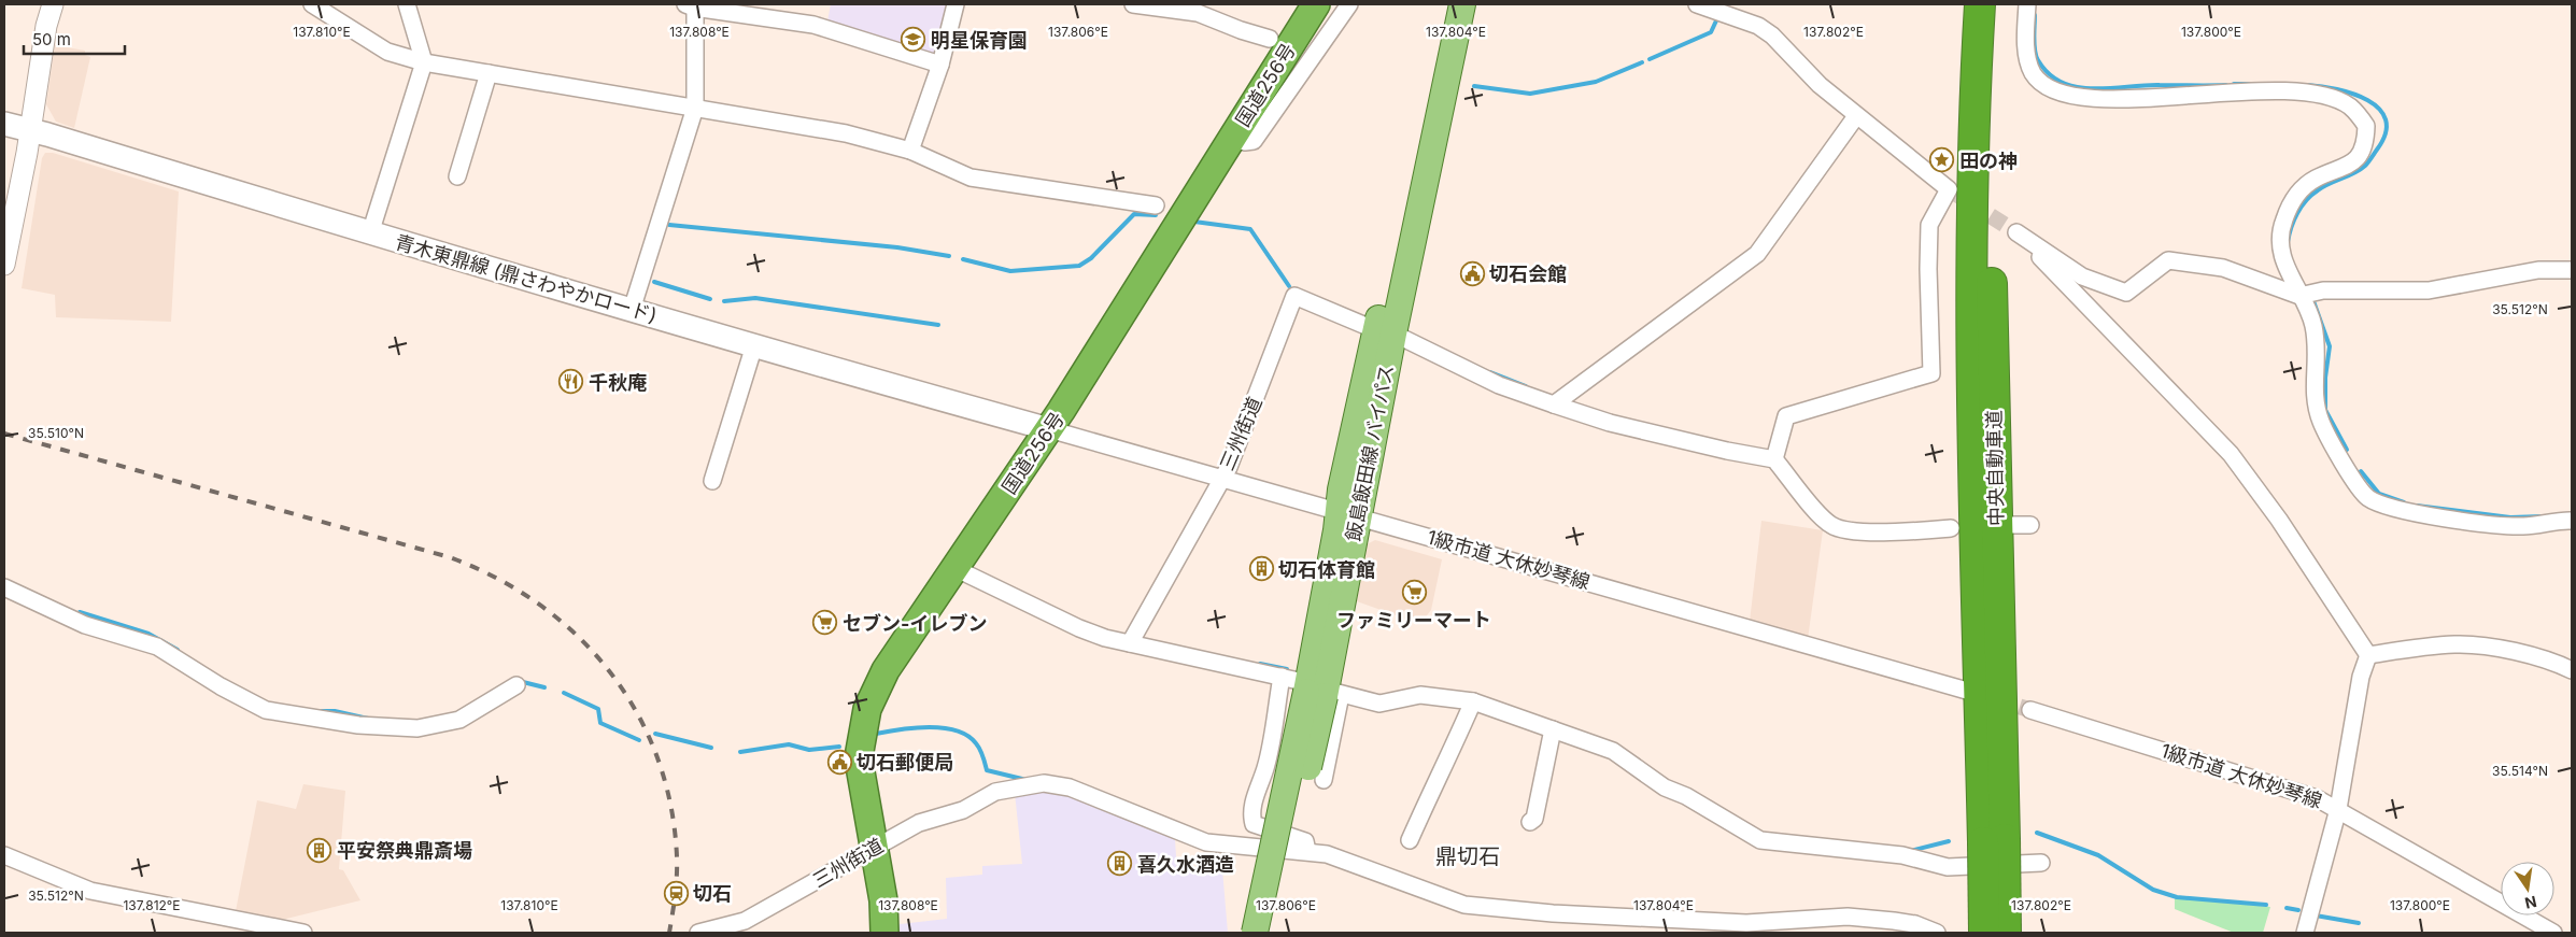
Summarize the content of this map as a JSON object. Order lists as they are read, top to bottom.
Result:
{
  "streets": {
    "highway": ["国道256号", "中央自動車道"],
    "main road": ["青木東鼎線 (鼎さわやかロード)", "飯島飯田線 バイパス"],
    "street": ["三州街道", "1級市道 大休妙琴線"]
  },
  "crossings": [
    ["国道256号", "青木東鼎線 (鼎さわやかロード)"],
    ["国道256号", "三州街道"],
    ["国道256号", "1級市道 大休妙琴線"],
    ["青木東鼎線 (鼎さわやかロード)", "1級市道 大休妙琴線"],
    ["三州街道", "飯島飯田線 バイパス"],
    ["三州街道", "1級市道 大休妙琴線"],
    ["飯島飯田線 バイパス", "1級市道 大休妙琴線"]
  ],
  "districts": ["鼎切石"],
  "places": {
    "school or university": ["明星保育園"],
    "place": ["田の神"],
    "public building": ["切石会館", "切石郵便局"],
    "restaurant": ["千秋庵"],
    "building": ["切石体育館", "平安祭典鼎斎場", "喜久水酒造"],
    "supermarket": ["ファミリーマート", "セブン-イレブン"],
    "station": ["切石"]
  },
  "scale_bar": "50 m",
  "north": "bottom",
  "coordinates": [
    "137.810°E",
    "137.808°E",
    "137.806°E",
    "137.804°E",
    "137.802°E",
    "137.800°E",
    "35.512°N",
    "35.510°N",
    "35.514°N",
    "137.812°E"
  ]
}
